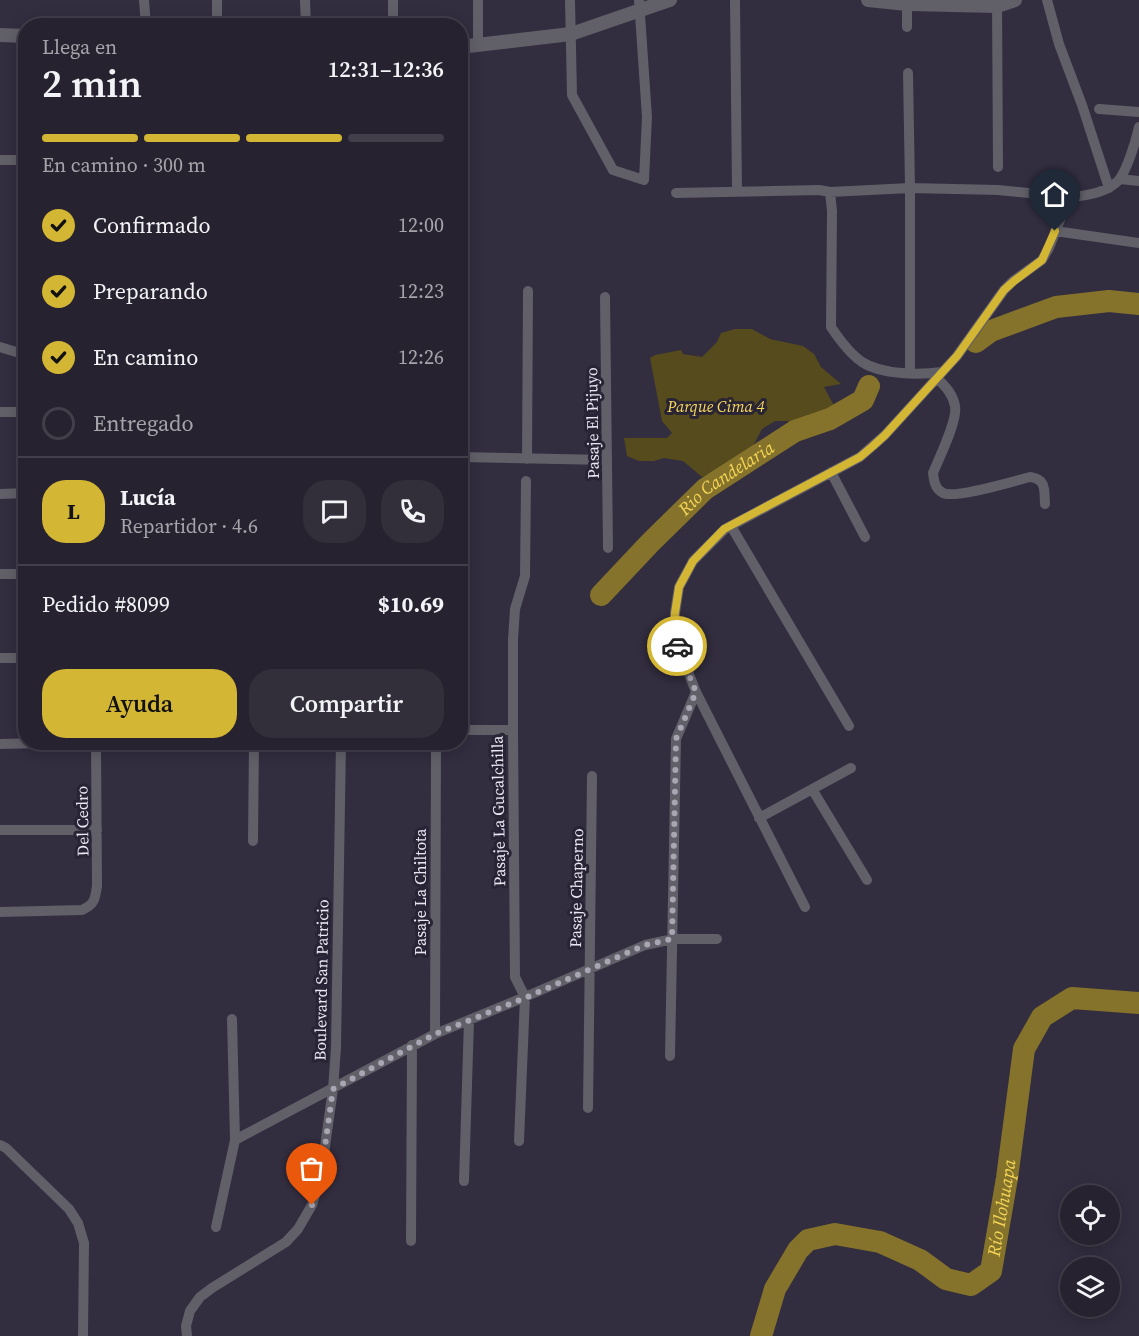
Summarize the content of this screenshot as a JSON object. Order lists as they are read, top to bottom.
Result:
{
  "streets": {
    "street": [
      "Pasaje El Pijuyo",
      "Pasaje La Gucalchilla",
      "Del Cedro",
      "Pasaje Chaperno",
      "Pasaje La Chiltota",
      "Boulevard San Patricio"
    ]
  },
  "water": ["Rio Candelaria", "Río Ilohuapa"],
  "parks": ["Parque Cima 4"],
  "page": {
    "heading": ["2 min", "Llega en", "12:31–12:36"],
    "panel": [
      "Lucía",
      "Repartidor · 4.6",
      "Pedido #8099",
      "$10.69"
    ],
    "bar": "En camino · 300 m",
    "list": [
      ["Confirmado", "12:00"],
      ["Preparando", "12:23"],
      ["En camino", "12:26"],
      "Entregado"
    ],
    "round": "L",
    "buttons": ["Ayuda", "Compartir"]
  }
}
